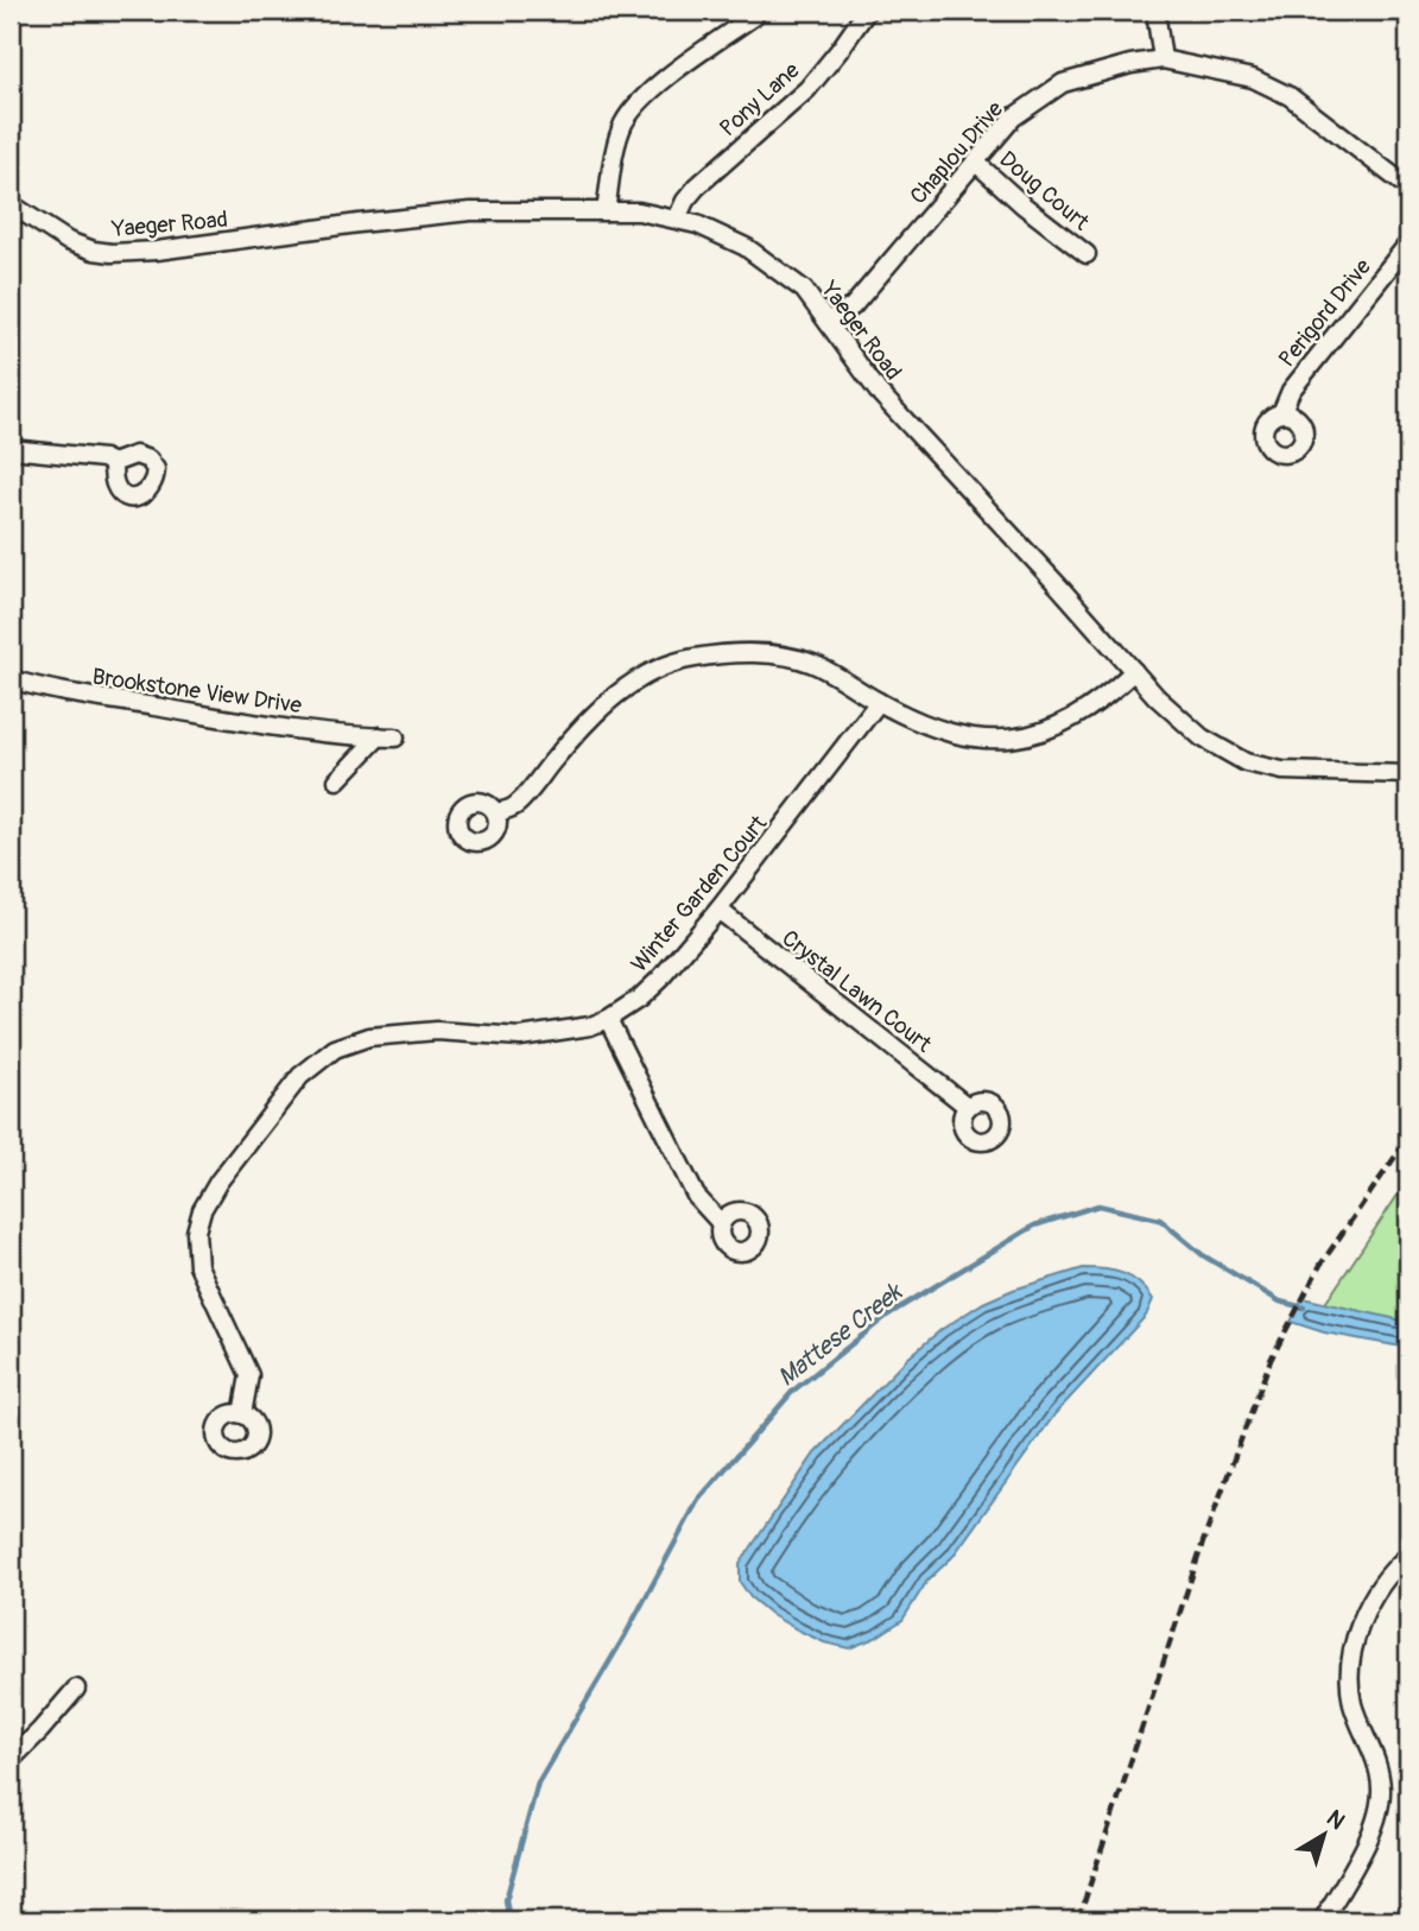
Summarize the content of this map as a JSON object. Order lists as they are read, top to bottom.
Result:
{
  "streets": {
    "street": [
      "Pony Lane",
      "Chaplou Drive",
      "Doug Court",
      "Yaeger Road",
      "Perigord Drive",
      "Brookstone View Drive",
      "Winter Garden Court",
      "Crystal Lawn Court"
    ]
  },
  "crossings": [
    ["Pony Lane", "Yaeger Road"],
    ["Chaplou Drive", "Doug Court"],
    ["Chaplou Drive", "Yaeger Road"],
    ["Winter Garden Court", "Crystal Lawn Court"]
  ],
  "water": ["Mattese Creek"],
  "north": "top right"
}
